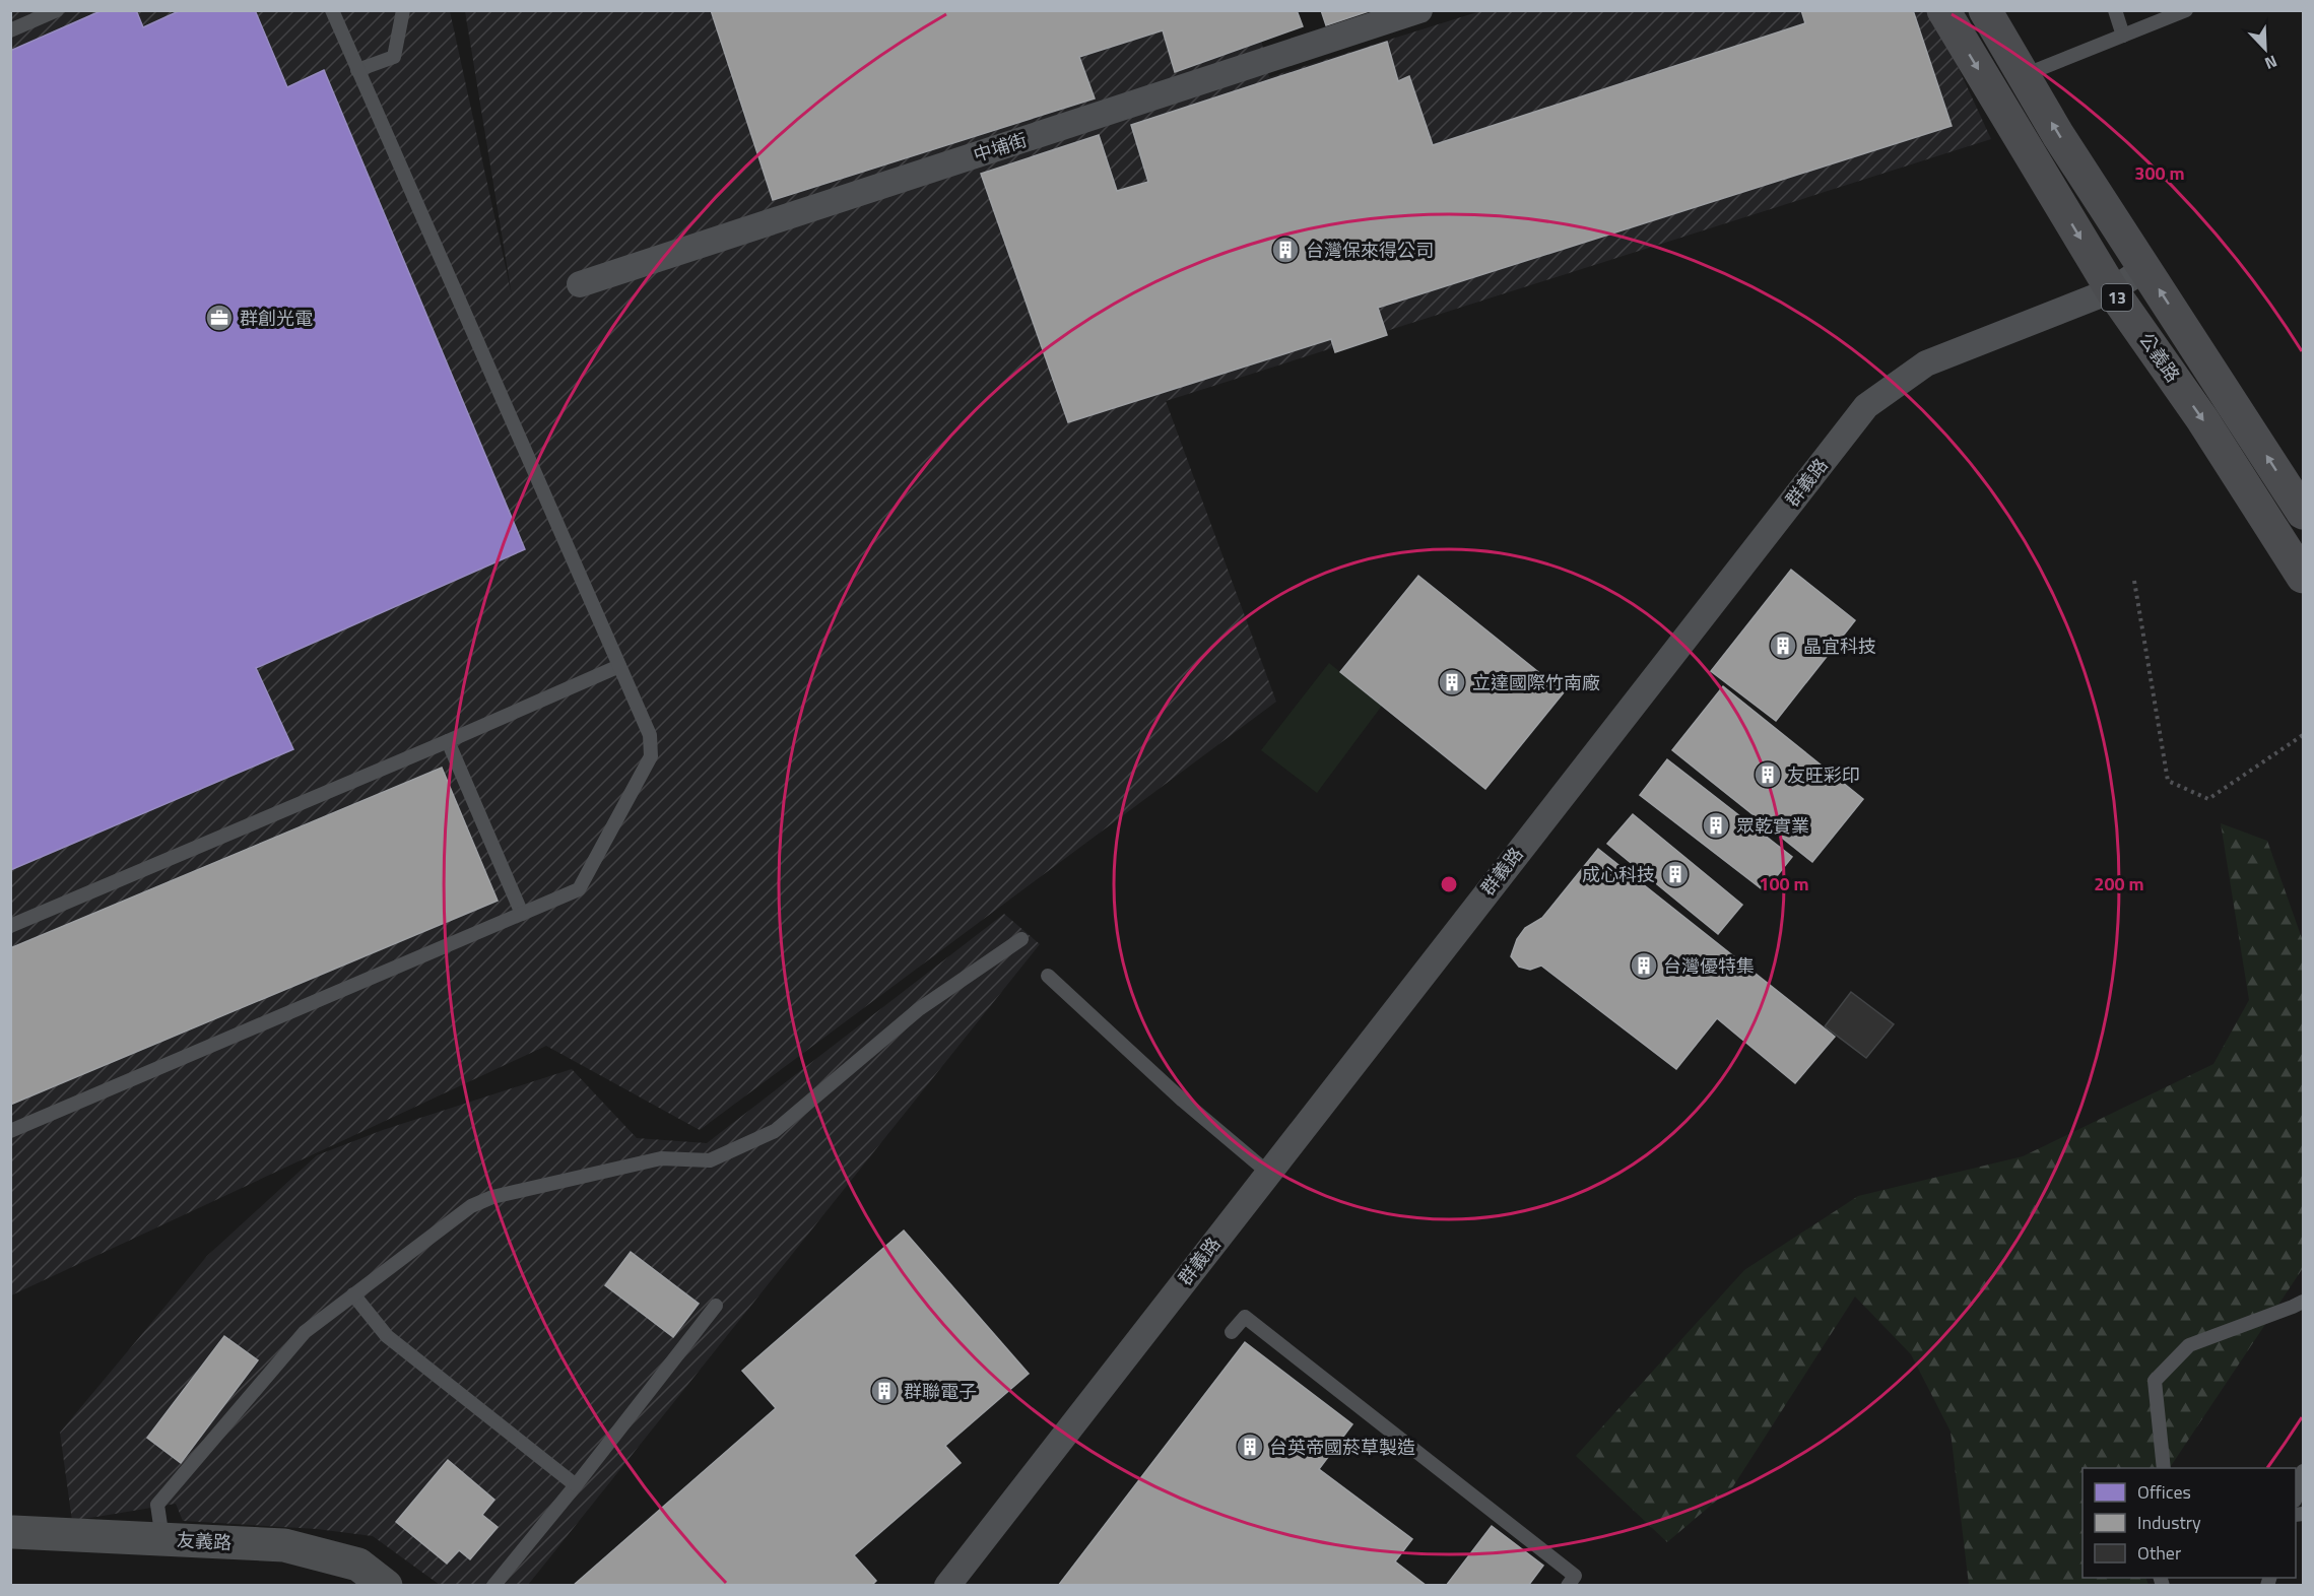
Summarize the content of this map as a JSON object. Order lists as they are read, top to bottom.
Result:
{
  "streets": {
    "main road": ["13", "公義路"],
    "street": ["中埔街", "群義路", "友義路"]
  },
  "crossings": [
    ["公義路", "群義路"]
  ],
  "places": {
    "building": [
      "台灣保來得公司",
      "晶宜科技",
      "立達國際竹南廠",
      "友旺彩印",
      "眾乾實業",
      "成心科技",
      "台灣優特集",
      "群聯電子",
      "台英帝國菸草製造"
    ],
    "office": ["群創光電"]
  },
  "legend": ["Offices", "Industry", "Other"],
  "north": "bottom right",
  "rings": ["300 m", "100 m", "200 m"]
}
